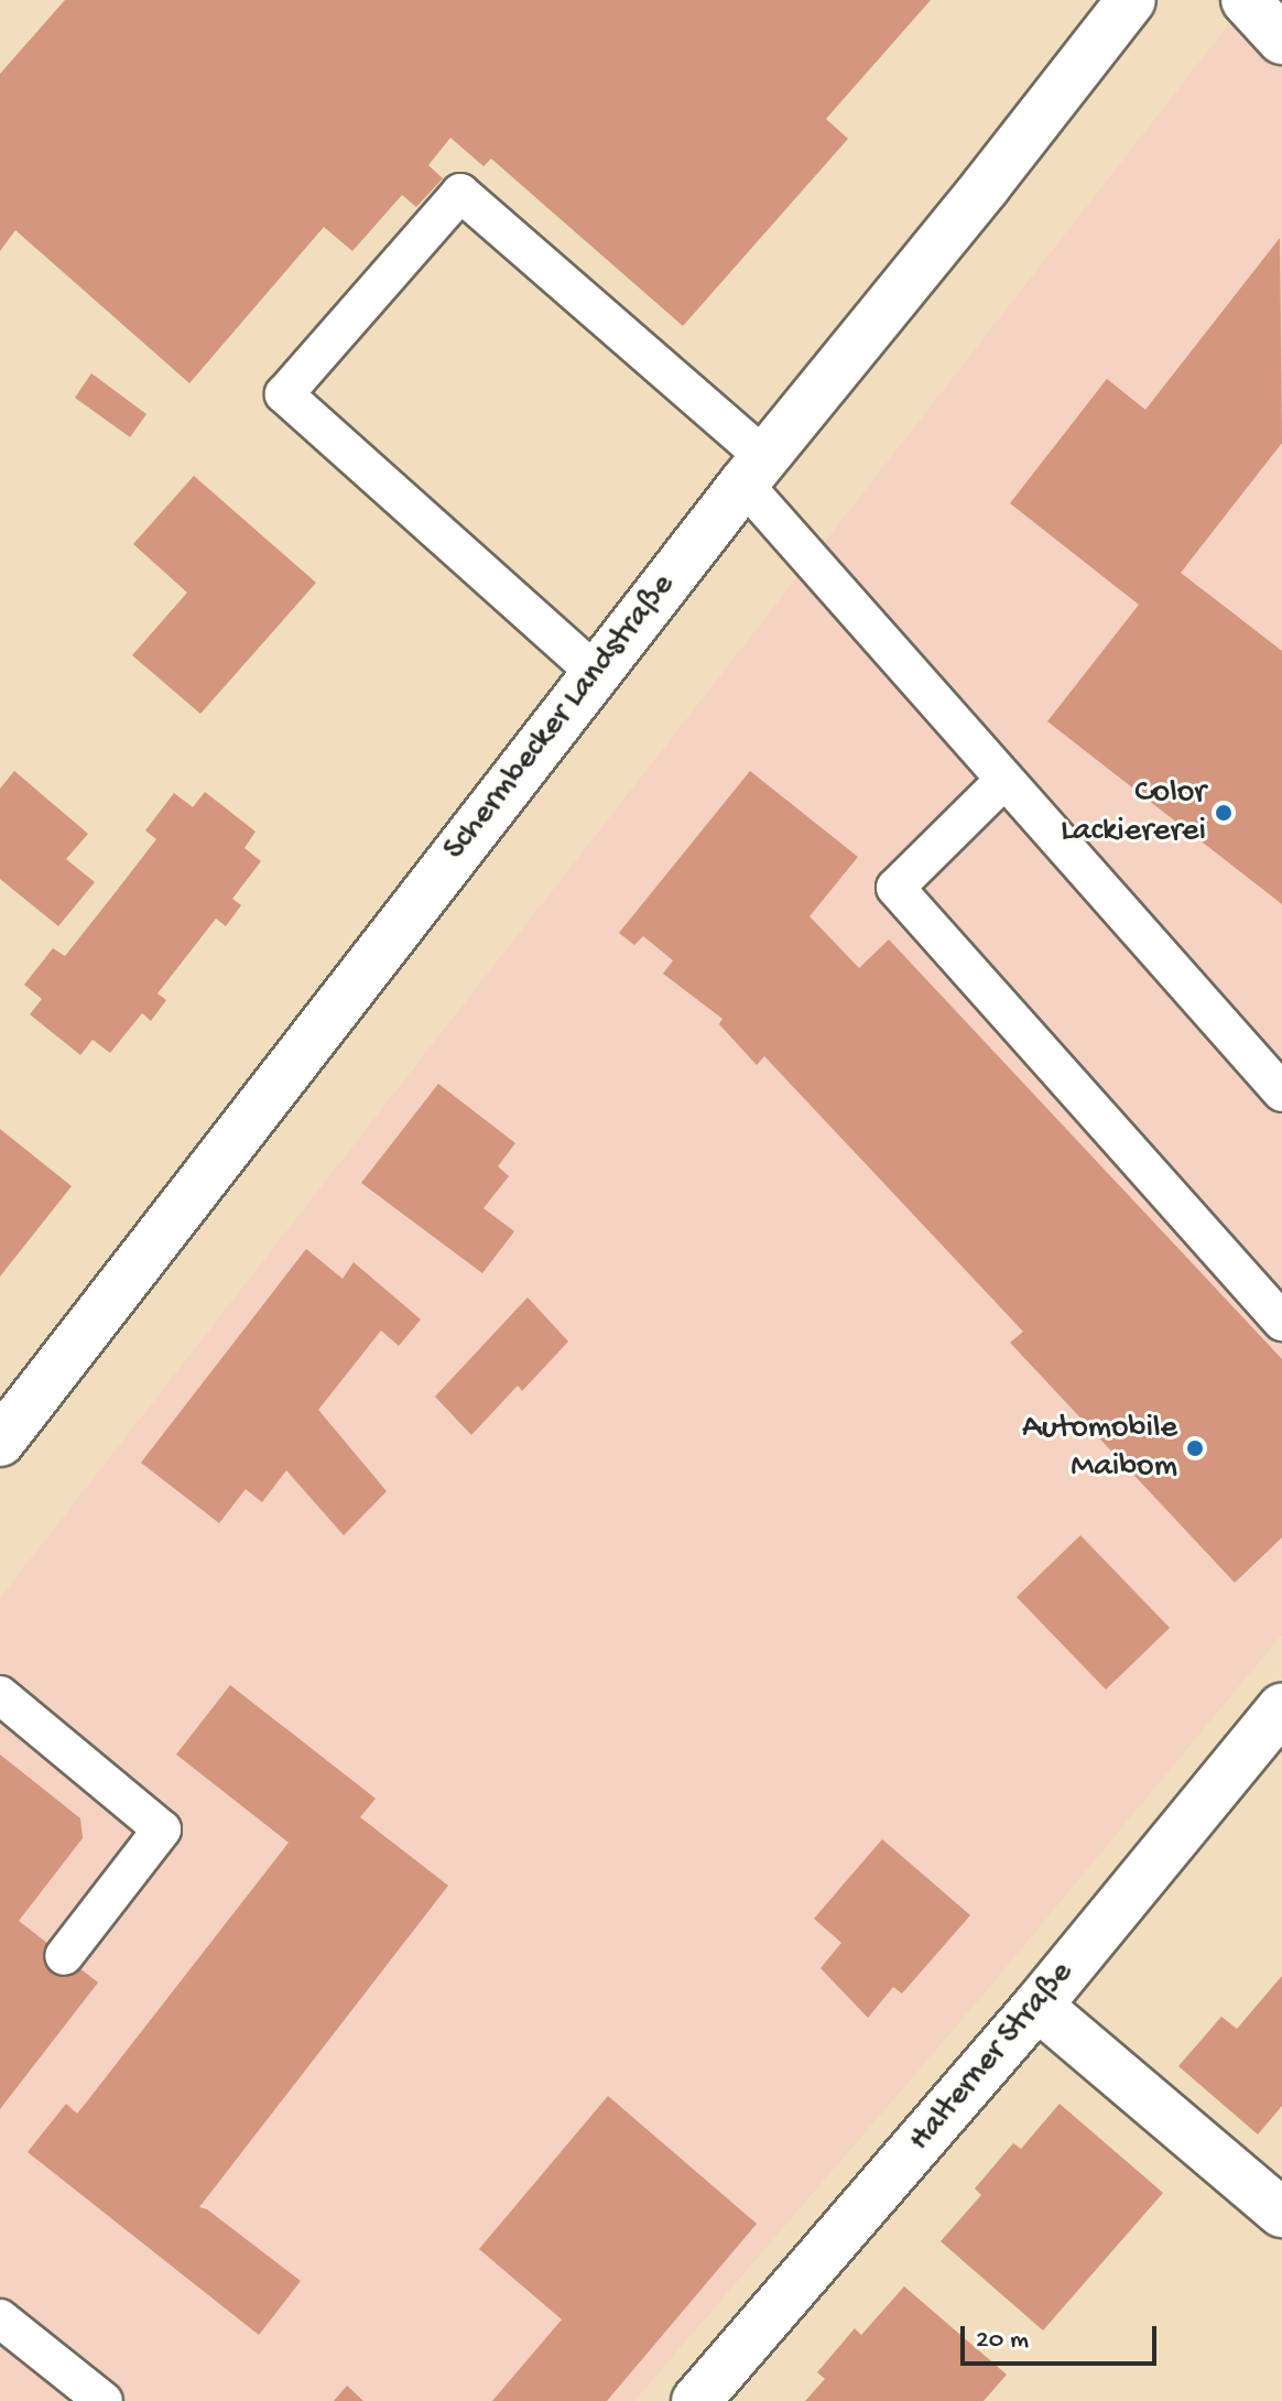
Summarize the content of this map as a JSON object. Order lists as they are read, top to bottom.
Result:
{
  "streets": {
    "main road": ["Schermbecker Landstraße", "Halterner Straße"]
  },
  "places": ["Color Lackiererei", "Automobile Maibom"],
  "scale_bar": "20 m"
}
